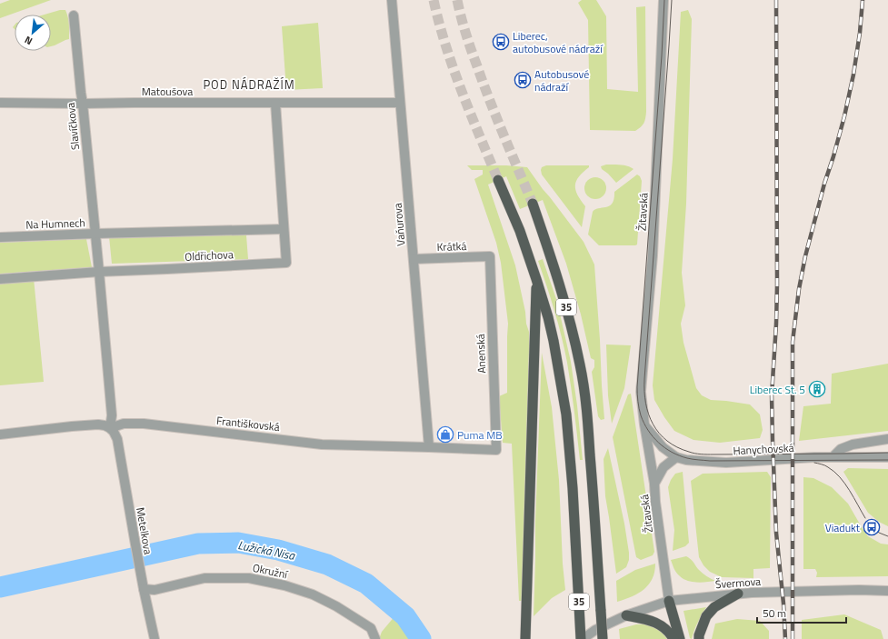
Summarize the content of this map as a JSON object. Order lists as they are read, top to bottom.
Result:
{
  "streets": {
    "highway": ["35"],
    "street": [
      "Matoušova",
      "Slavíčkova",
      "Žitavská",
      "Na Humnech",
      "Vaňurova",
      "Krátká",
      "Oldřichova",
      "Anenská",
      "Františkovská",
      "Hanychovská",
      "Metelkova",
      "Okružní",
      "Švermova"
    ]
  },
  "crossings": [
    ["Matoušova", "Slavíčkova"],
    ["Matoušova", "Vaňurova"],
    ["Matoušova", "Oldřichova"],
    ["Slavíčkova", "Na Humnech"],
    ["Žitavská", "Švermova"],
    ["Na Humnech", "Oldřichova"],
    ["Vaňurova", "Krátká"],
    ["Vaňurova", "Františkovská"],
    ["Krátká", "Anenská"],
    ["35", "Švermova"],
    ["Anenská", "Františkovská"],
    ["Františkovská", "Metelkova"],
    ["Metelkova", "Okružní"]
  ],
  "districts": ["POD NÁDRAŽÍM"],
  "water": ["Lužická Nisa"],
  "places": {
    "bus stop": ["Liberec, autobusové nádraží", "Autobusové nádraží", "Viadukt"],
    "building": ["Liberec St. 5"],
    "shop": ["Puma MB"]
  },
  "scale_bar": "50 m",
  "north": "bottom left"
}
